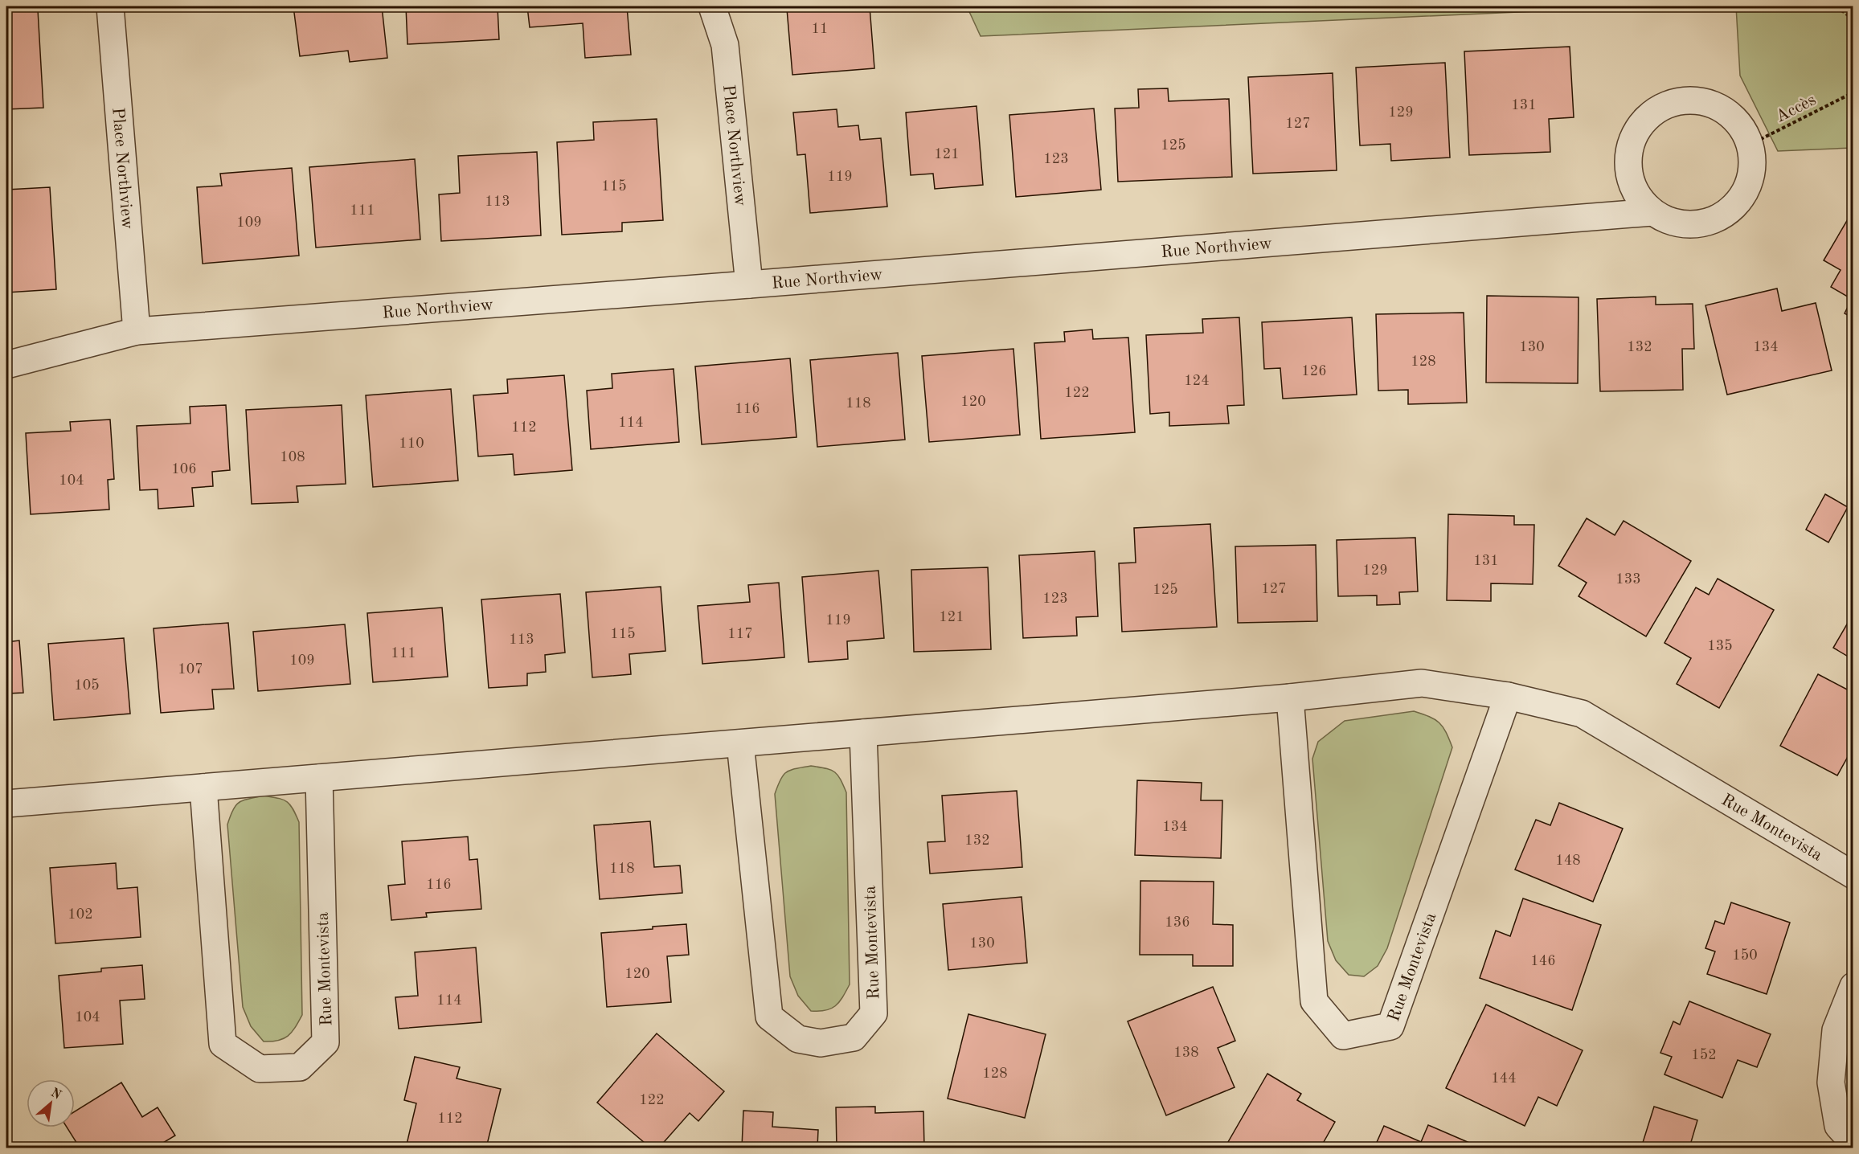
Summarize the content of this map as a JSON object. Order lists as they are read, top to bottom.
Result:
{
  "streets": {
    "street": ["Place Northview", "Rue Northview", "Rue Montevista"],
    "path": ["Accès"]
  },
  "crossings": [
    ["Accès", "Rue Northview"],
    ["Place Northview", "Rue Northview"]
  ],
  "house_numbers": [
    "11",
    "131",
    "129",
    "127",
    "125",
    "121",
    "123",
    "119",
    "115",
    "113",
    "111",
    "109",
    "130",
    "132",
    "134",
    "128",
    "126",
    "124",
    "122",
    "120",
    "118",
    "116",
    "114",
    "112",
    "110",
    "108",
    "106",
    "104",
    "131",
    "129",
    "133",
    "127",
    "125",
    "123",
    "121",
    "119",
    "115",
    "117",
    "113",
    "135",
    "111",
    "109",
    "107",
    "105",
    "134",
    "132",
    "148",
    "118",
    "116",
    "102",
    "136",
    "130",
    "150",
    "146",
    "120",
    "114",
    "104",
    "138",
    "152",
    "128",
    "144",
    "122",
    "112"
  ],
  "north": "top right"
}
